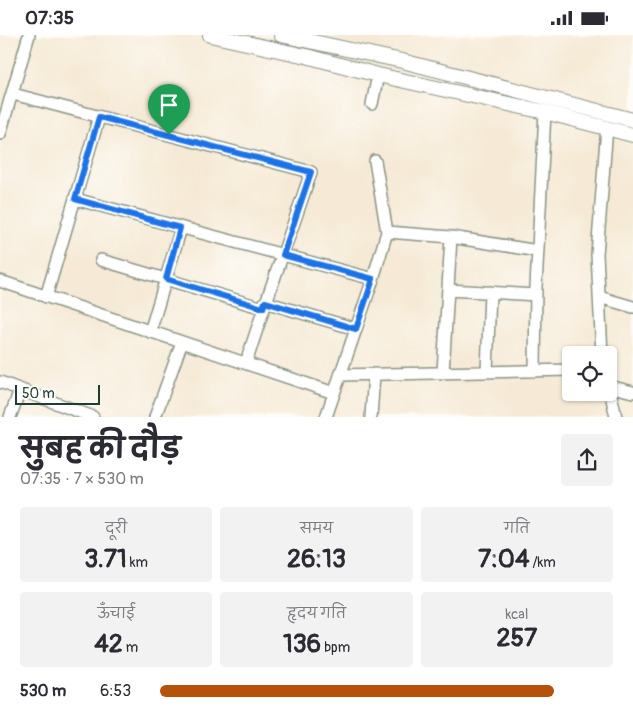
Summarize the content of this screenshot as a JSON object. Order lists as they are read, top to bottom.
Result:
{
  "scale_bar": "50 m",
  "page": {
    "status": "07:35",
    "scale": "50 m",
    "heading": ["सुबह की दौड़", "07:35 · 7 × 530 m"],
    "stats": [
      ["दूरी", "3.71 km"],
      ["समय", "26:13"],
      ["गति", "7:04 /km"],
      ["ऊँचाई", "42 m"],
      ["हृदय गति", "136 bpm"],
      ["kcal", "257"]
    ],
    "list": [
      {
        "name": "530 m",
        "note": "6:53"
      }
    ]
  }
}
